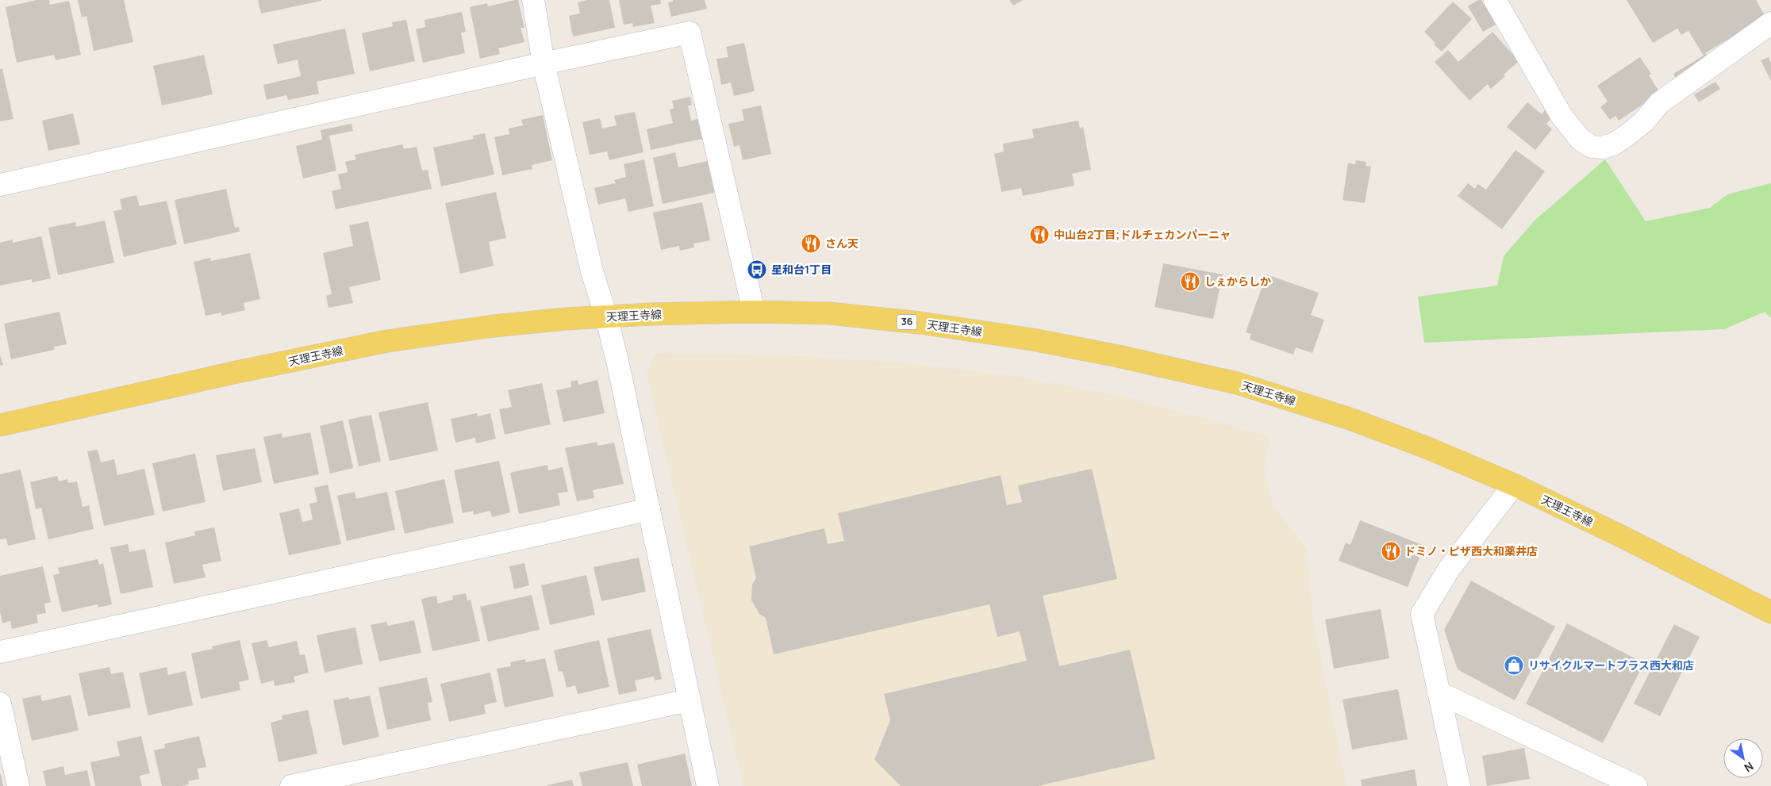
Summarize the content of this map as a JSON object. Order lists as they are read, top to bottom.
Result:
{
  "streets": {
    "main road": ["天理王寺線", "36"]
  },
  "places": {
    "restaurant": [
      "中山台2丁目;ドルチェカンパーニャ",
      "さん天",
      "しぇからしか",
      "ドミノ・ピザ西大和薬井店"
    ],
    "bus stop": ["星和台1丁目"],
    "shop": ["リサイクルマートプラス西大和店"]
  },
  "north": "bottom right"
}
